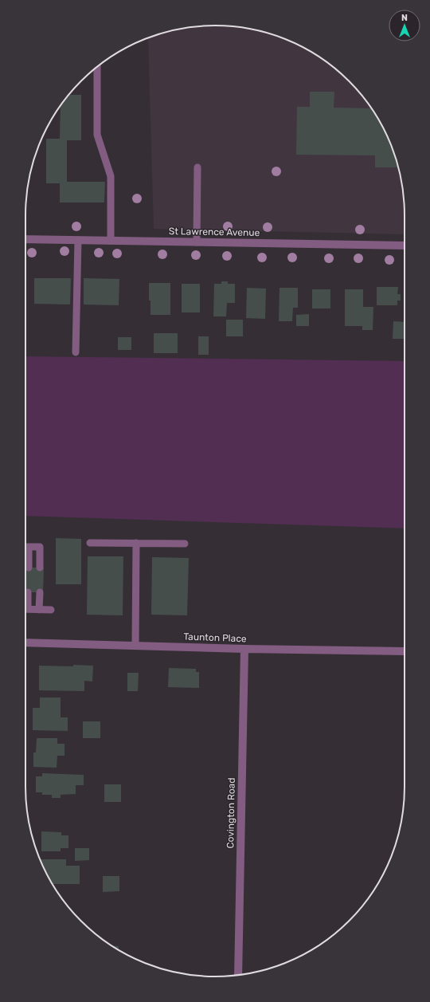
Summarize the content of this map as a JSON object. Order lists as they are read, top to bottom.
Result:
{
  "streets": {
    "street": ["St Lawrence Avenue", "Taunton Place", "Covington Road"]
  },
  "crossings": [
    ["Taunton Place", "Covington Road"]
  ],
  "north": "top"
}
